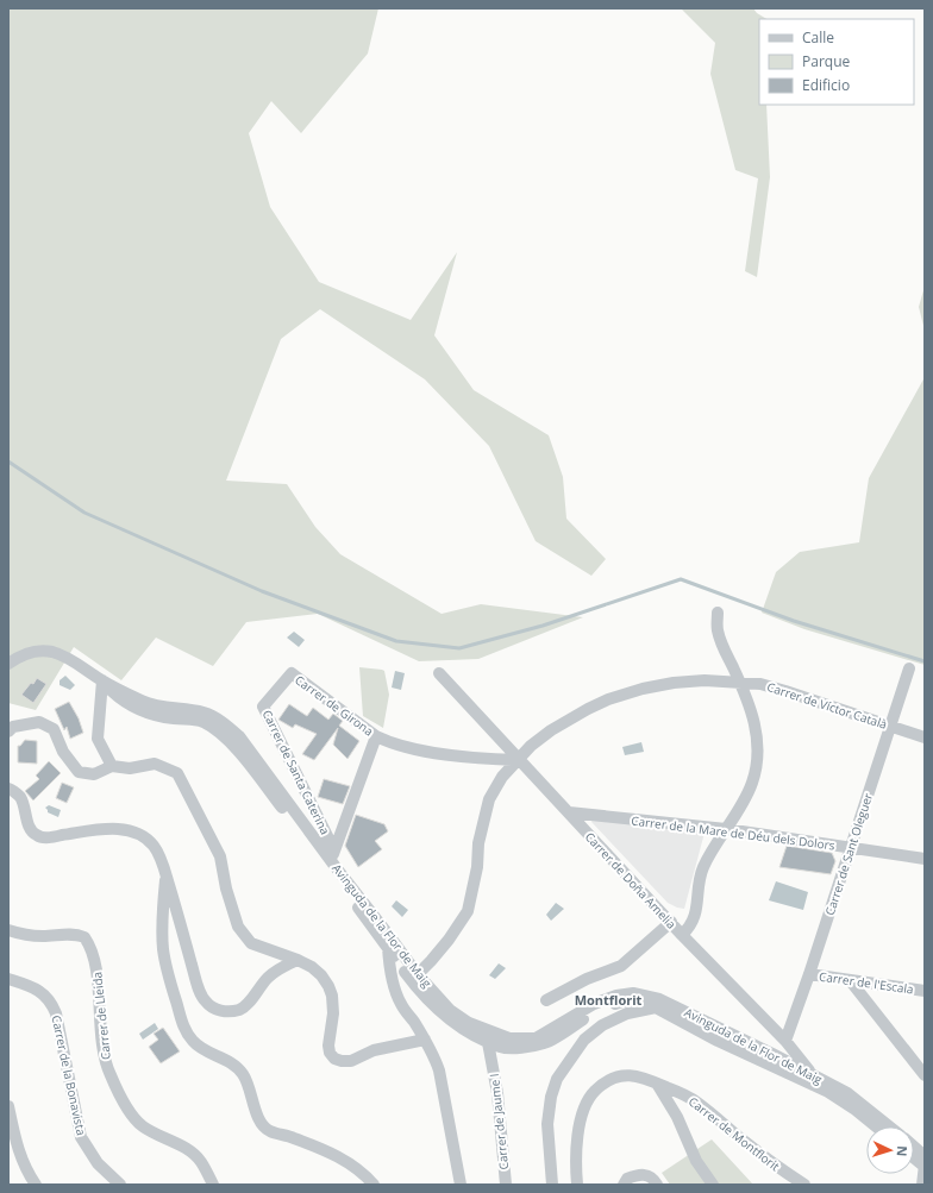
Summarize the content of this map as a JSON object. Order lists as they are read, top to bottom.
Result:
{
  "streets": {
    "street": [
      "Carrer de Girona",
      "Carrer de Víctor Català",
      "Carrer de Santa Caterina",
      "Carrer de la Mare de Déu dels Dolors",
      "Carrer de Sant Oleguer",
      "Carrer de Doña Amelia",
      "Avinguda de la Flor de Maig",
      "Carrer de l'Escala",
      "Carrer de Lleida",
      "Carrer de la Bonavista",
      "Carrer de Jaume I",
      "Carrer de Montflorit"
    ]
  },
  "crossings": [
    ["Carrer de Girona", "Carrer de Víctor Català"],
    ["Carrer de Girona", "Carrer de Santa Caterina"],
    ["Carrer de Girona", "Carrer de Doña Amelia"],
    ["Carrer de Víctor Català", "Carrer de Sant Oleguer"],
    ["Carrer de Víctor Català", "Carrer de Doña Amelia"],
    ["Carrer de Víctor Català", "Avinguda de la Flor de Maig"],
    ["Carrer de Santa Caterina", "Avinguda de la Flor de Maig"],
    ["Carrer de la Mare de Déu dels Dolors", "Carrer de Sant Oleguer"],
    ["Carrer de la Mare de Déu dels Dolors", "Carrer de Doña Amelia"],
    ["Carrer de Sant Oleguer", "Carrer de Doña Amelia"],
    ["Carrer de Sant Oleguer", "Carrer de l'Escala"],
    ["Carrer de Doña Amelia", "Avinguda de la Flor de Maig"],
    ["Avinguda de la Flor de Maig", "Carrer de Jaume I"]
  ],
  "districts": ["Montflorit"],
  "legend": ["Calle", "Parque", "Edificio"],
  "north": "right"
}
